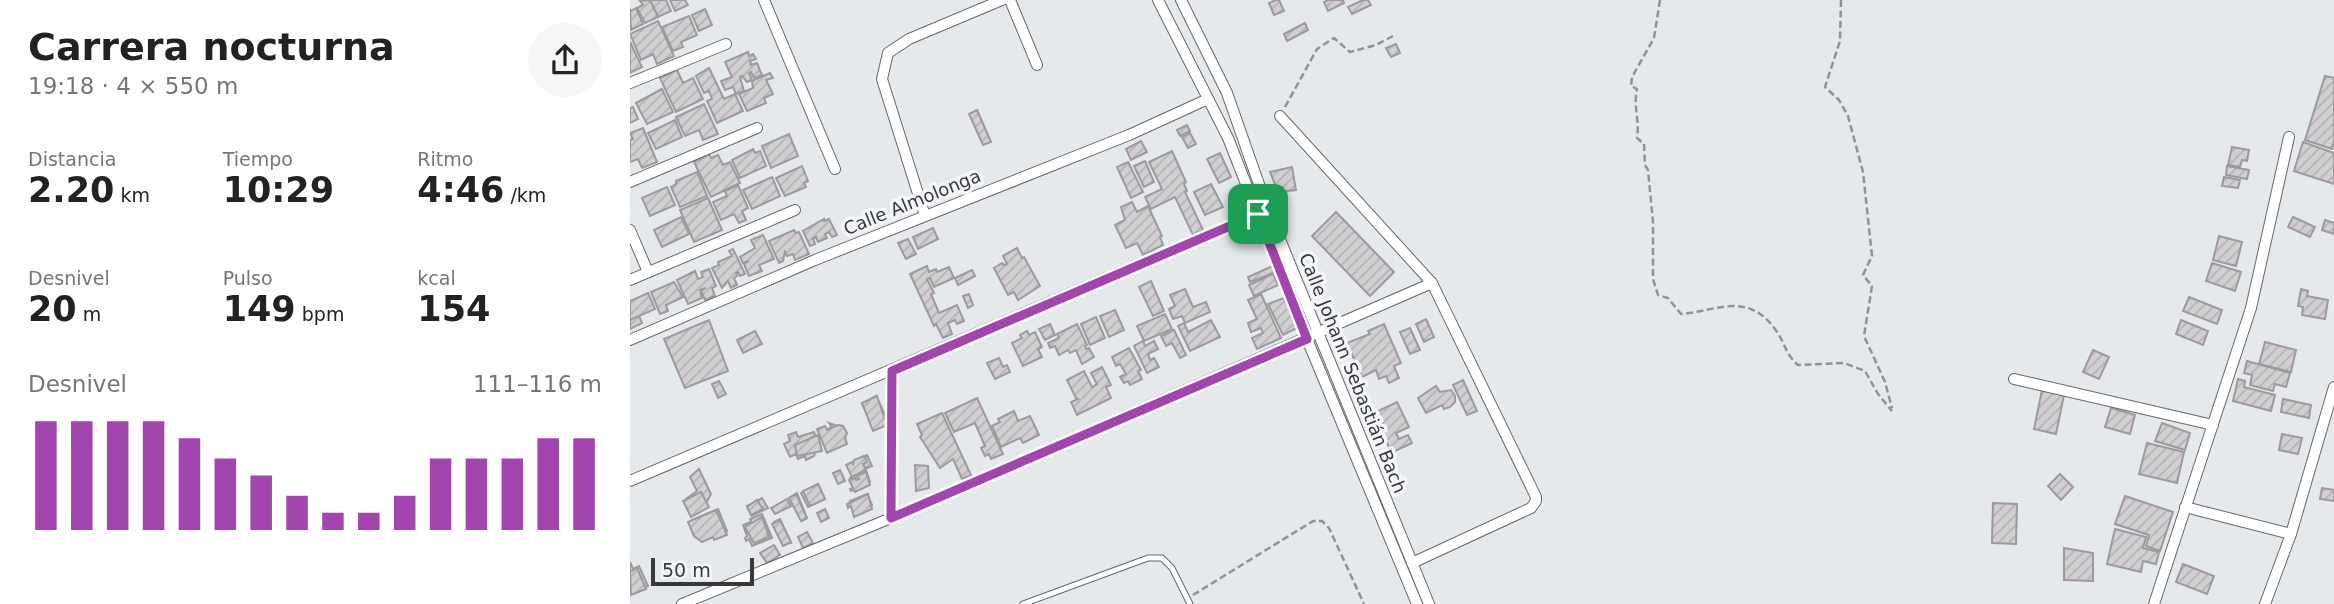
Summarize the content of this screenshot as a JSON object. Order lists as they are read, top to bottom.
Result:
{
  "streets": {
    "street": ["Calle Almolonga", "Calle Johann Sebastián Bach"]
  },
  "crossings": [
    ["Calle Almolonga", "Calle Johann Sebastián Bach"]
  ],
  "scale_bar": "50 m",
  "page": {
    "heading": ["Carrera nocturna", "19:18 · 4 × 550 m"],
    "stats": [
      ["Distancia", "2.20 km"],
      ["Tiempo", "10:29"],
      ["Ritmo", "4:46 /km"],
      ["Desnivel", "20 m"],
      ["Pulso", "149 bpm"],
      ["kcal", "154"]
    ],
    "chart": ["Desnivel", "111–116 m"],
    "scale": "50 m"
  }
}
